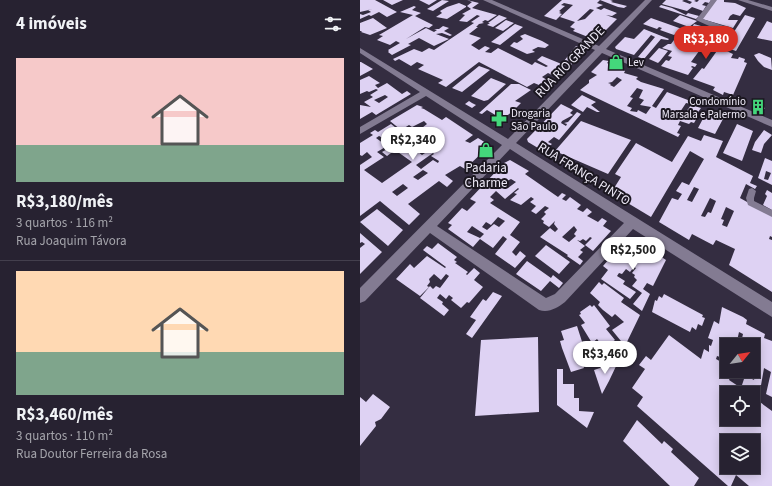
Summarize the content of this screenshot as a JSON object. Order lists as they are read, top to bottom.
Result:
{
  "streets": {
    "street": ["RUA RIO GRANDE", "RUA FRANÇA PINTO"]
  },
  "crossings": [
    ["RUA RIO GRANDE", "RUA FRANÇA PINTO"]
  ],
  "places": {
    "shop": ["Lev", "Padaria Charme"],
    "building": ["Condomínio Marsala e Palermo"],
    "pharmacy": ["Drogaria São Paulo"]
  },
  "north": "top right",
  "page": {
    "heading": "4 imóveis",
    "price": [
      "R$3,180",
      "R$2,340",
      "R$2,500",
      "R$3,460"
    ],
    "list": [
      {
        "name": "R$3,180/mês",
        "note": "3 quartos · 116 m² · Rua Joaquim Távora"
      },
      {
        "name": "R$3,460/mês",
        "note": "3 quartos · 110 m² · Rua Doutor Ferreira da Rosa"
      }
    ]
  }
}
